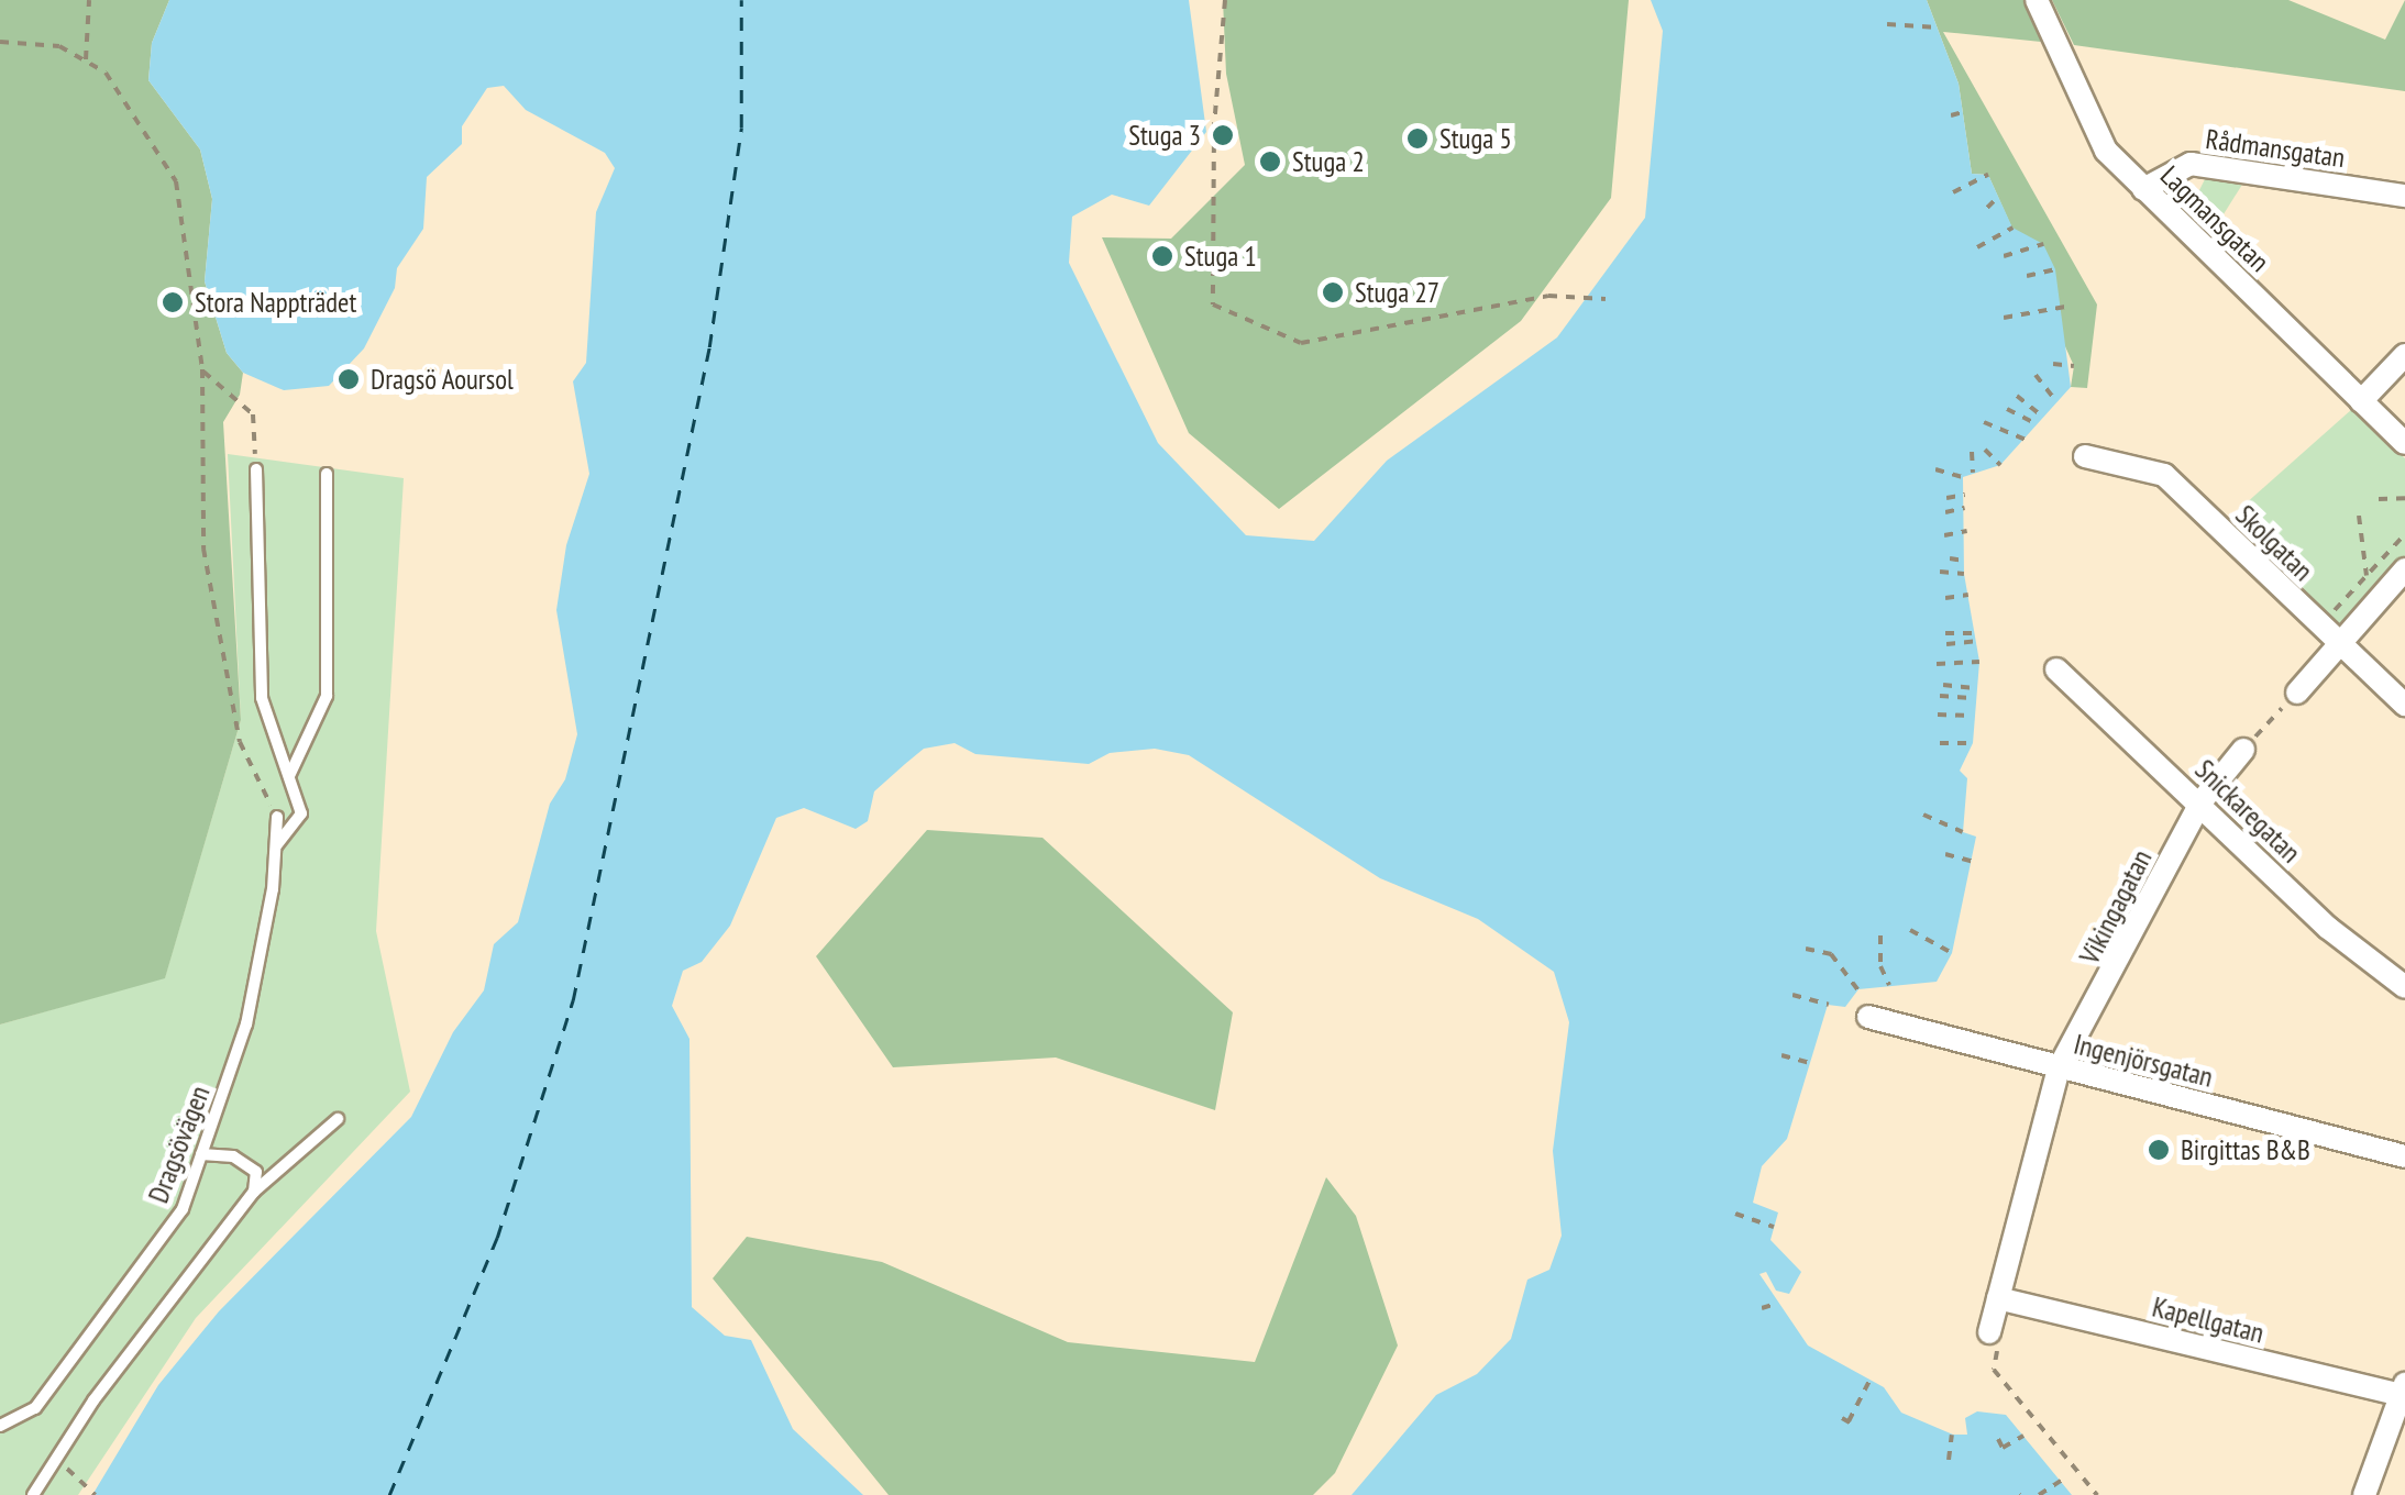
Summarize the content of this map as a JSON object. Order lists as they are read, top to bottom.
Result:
{
  "streets": {
    "street": [
      "Rådmansgatan",
      "Lagmansgatan",
      "Skolgatan",
      "Snickaregatan",
      "Vikingagatan",
      "Ingenjörsgatan",
      "Kapellgatan"
    ],
    "lane": ["Dragsövägen"]
  },
  "crossings": [
    ["Rådmansgatan", "Lagmansgatan"],
    ["Snickaregatan", "Vikingagatan"],
    ["Vikingagatan", "Ingenjörsgatan"],
    ["Vikingagatan", "Kapellgatan"]
  ],
  "places": [
    "Stuga 3",
    "Stuga 5",
    "Stuga 2",
    "Stuga 1",
    "Stuga 27",
    "Stora Nappträdet",
    "Dragsö Aoursol",
    "Birgittas B&B"
  ]
}
